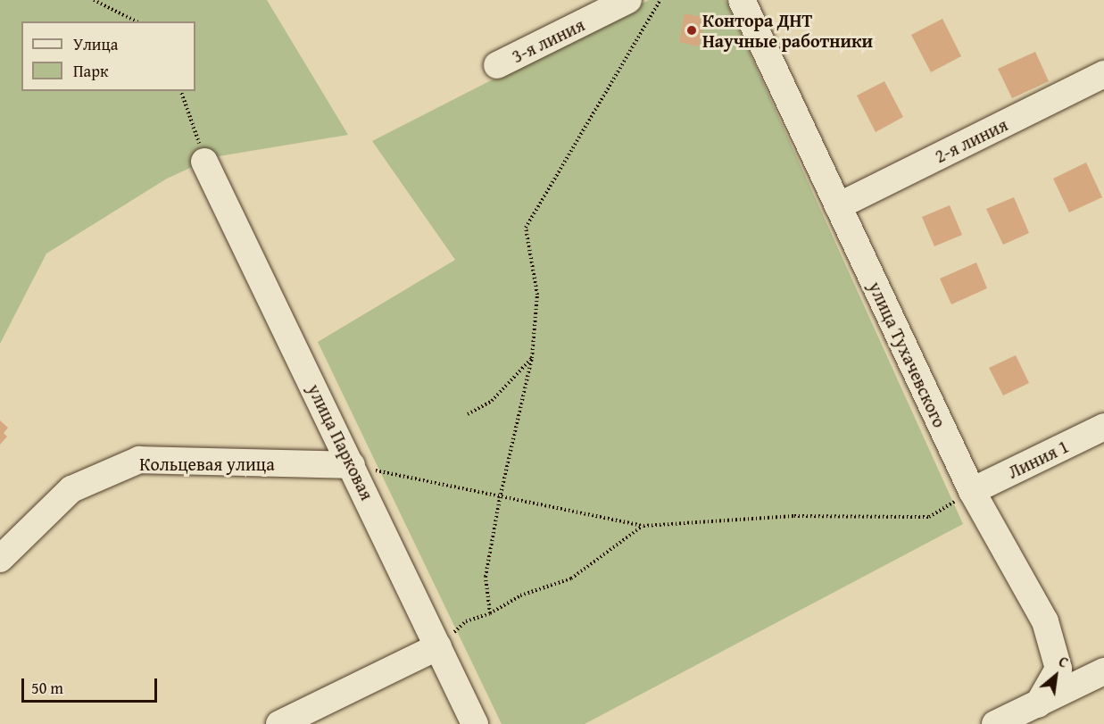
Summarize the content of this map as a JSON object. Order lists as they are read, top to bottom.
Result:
{
  "streets": {
    "street": [
      "3-я линия",
      "2-я линия",
      "улица Тухачевского",
      "улица Парковая",
      "Линия 1",
      "Кольцевая улица"
    ]
  },
  "crossings": [
    ["2-я линия", "улица Тухачевского"],
    ["улица Тухачевского", "Линия 1"],
    ["улица Парковая", "Кольцевая улица"]
  ],
  "places": ["Контора ДНТ Научные работники"],
  "legend": ["Улица", "Парк"],
  "scale_bar": "50 m",
  "north": "top right"
}
